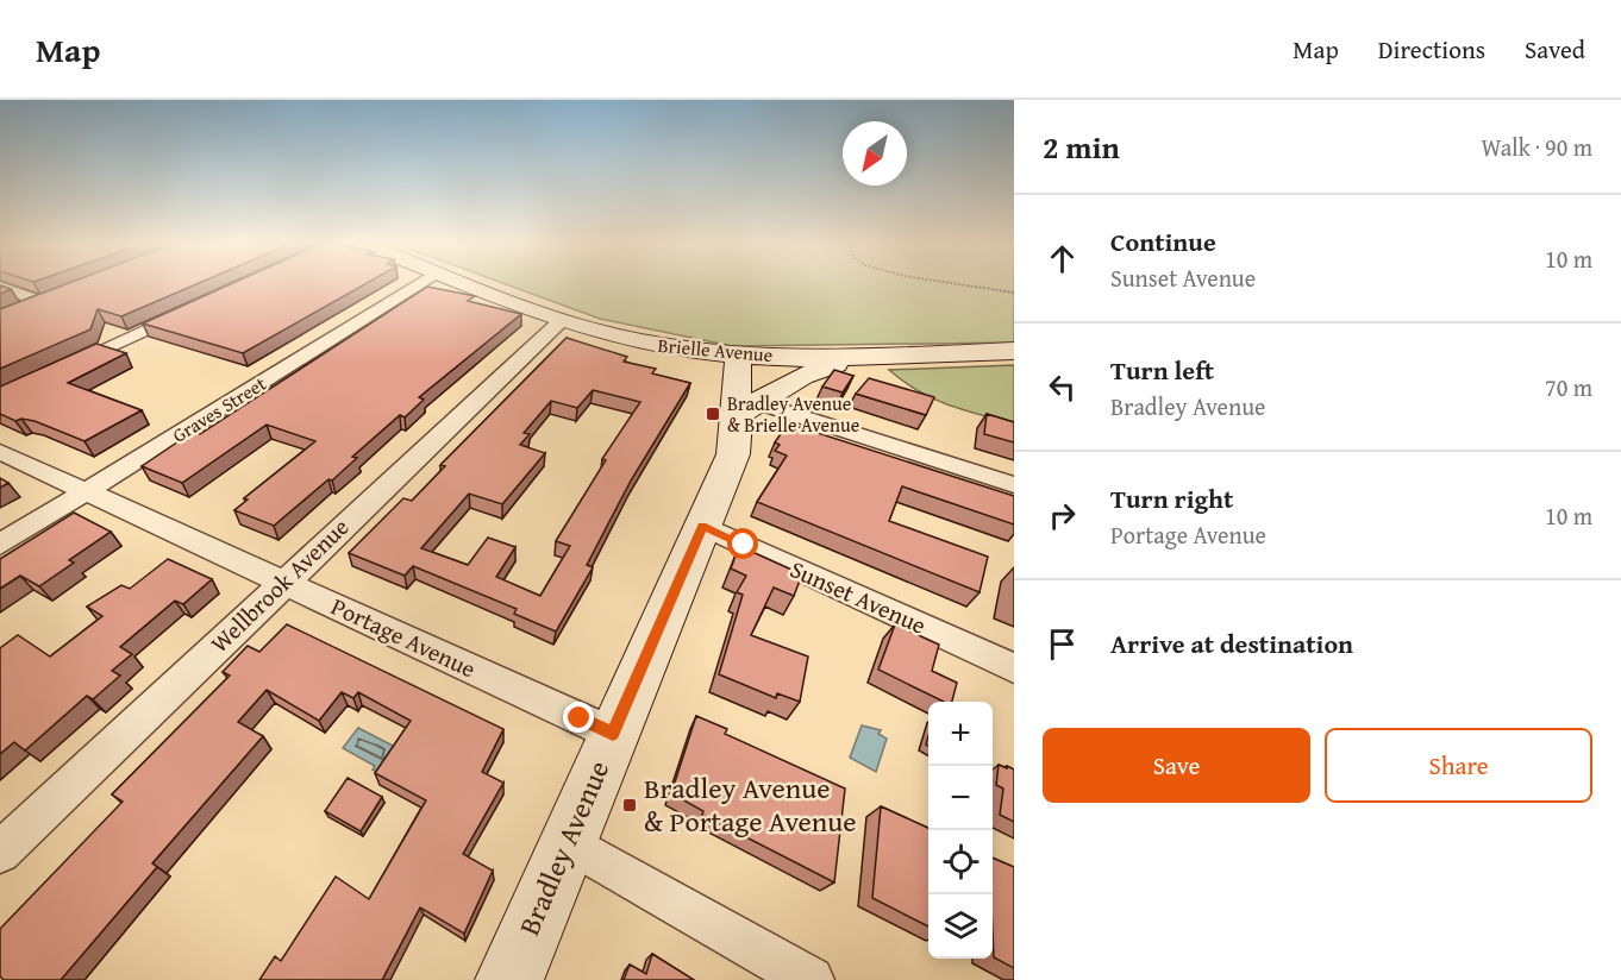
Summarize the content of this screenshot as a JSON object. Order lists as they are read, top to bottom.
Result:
{
  "streets": {
    "street": [
      "Brielle Avenue",
      "Graves Street",
      "Wellbrook Avenue",
      "Sunset Avenue",
      "Portage Avenue",
      "Bradley Avenue"
    ]
  },
  "crossings": [
    ["Brielle Avenue", "Wellbrook Avenue"],
    ["Brielle Avenue", "Bradley Avenue"],
    ["Graves Street", "Portage Avenue"],
    ["Wellbrook Avenue", "Portage Avenue"],
    ["Sunset Avenue", "Bradley Avenue"],
    ["Portage Avenue", "Bradley Avenue"]
  ],
  "places": {
    "transit": ["Bradley Avenue & Brielle Avenue", "Bradley Avenue & Portage Avenue"]
  },
  "north": "bottom left",
  "page": {
    "header": "Map",
    "nav": ["Map", "Directions", "Saved"],
    "heading": ["2 min", "Walk · 90 m"],
    "list": [
      ["Continue", "Sunset Avenue", "10 m"],
      ["Turn left", "Bradley Avenue", "70 m"],
      ["Turn right", "Portage Avenue", "10 m"],
      "Arrive at destination"
    ],
    "map_buttons": ["+", "−"],
    "buttons": ["Save", "Share"]
  }
}
